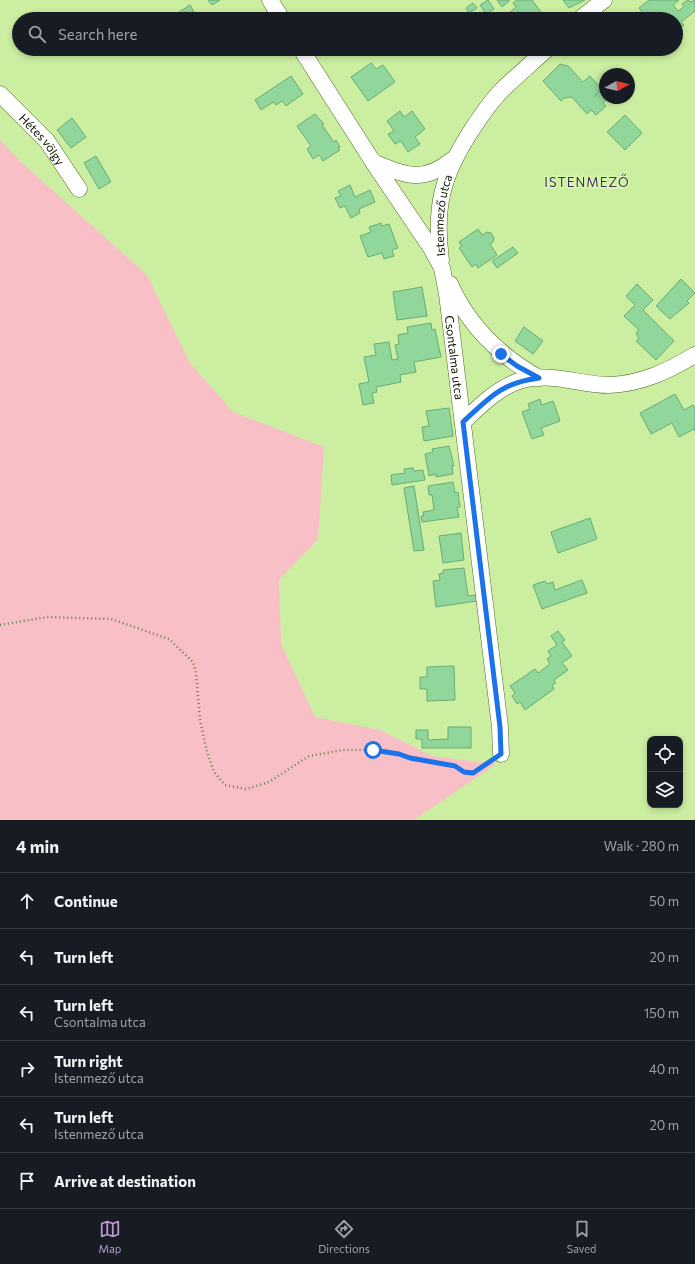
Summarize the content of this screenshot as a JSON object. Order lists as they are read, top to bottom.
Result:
{
  "streets": {
    "street": ["Hétes völgy", "Istenmező utca", "Csontalma utca"]
  },
  "crossings": [
    ["Istenmező utca", "Csontalma utca"]
  ],
  "districts": ["ISTENMEZŐ"],
  "north": "right",
  "page": {
    "search": "Search here",
    "heading": ["4 min", "Walk · 280 m"],
    "list": [
      ["Continue", "50 m"],
      ["Turn left", "20 m"],
      ["Turn left", "Csontalma utca", "150 m"],
      ["Turn right", "Istenmező utca", "40 m"],
      ["Turn left", "Istenmező utca", "20 m"],
      "Arrive at destination"
    ],
    "nav": ["Map", "Directions", "Saved"]
  }
}
